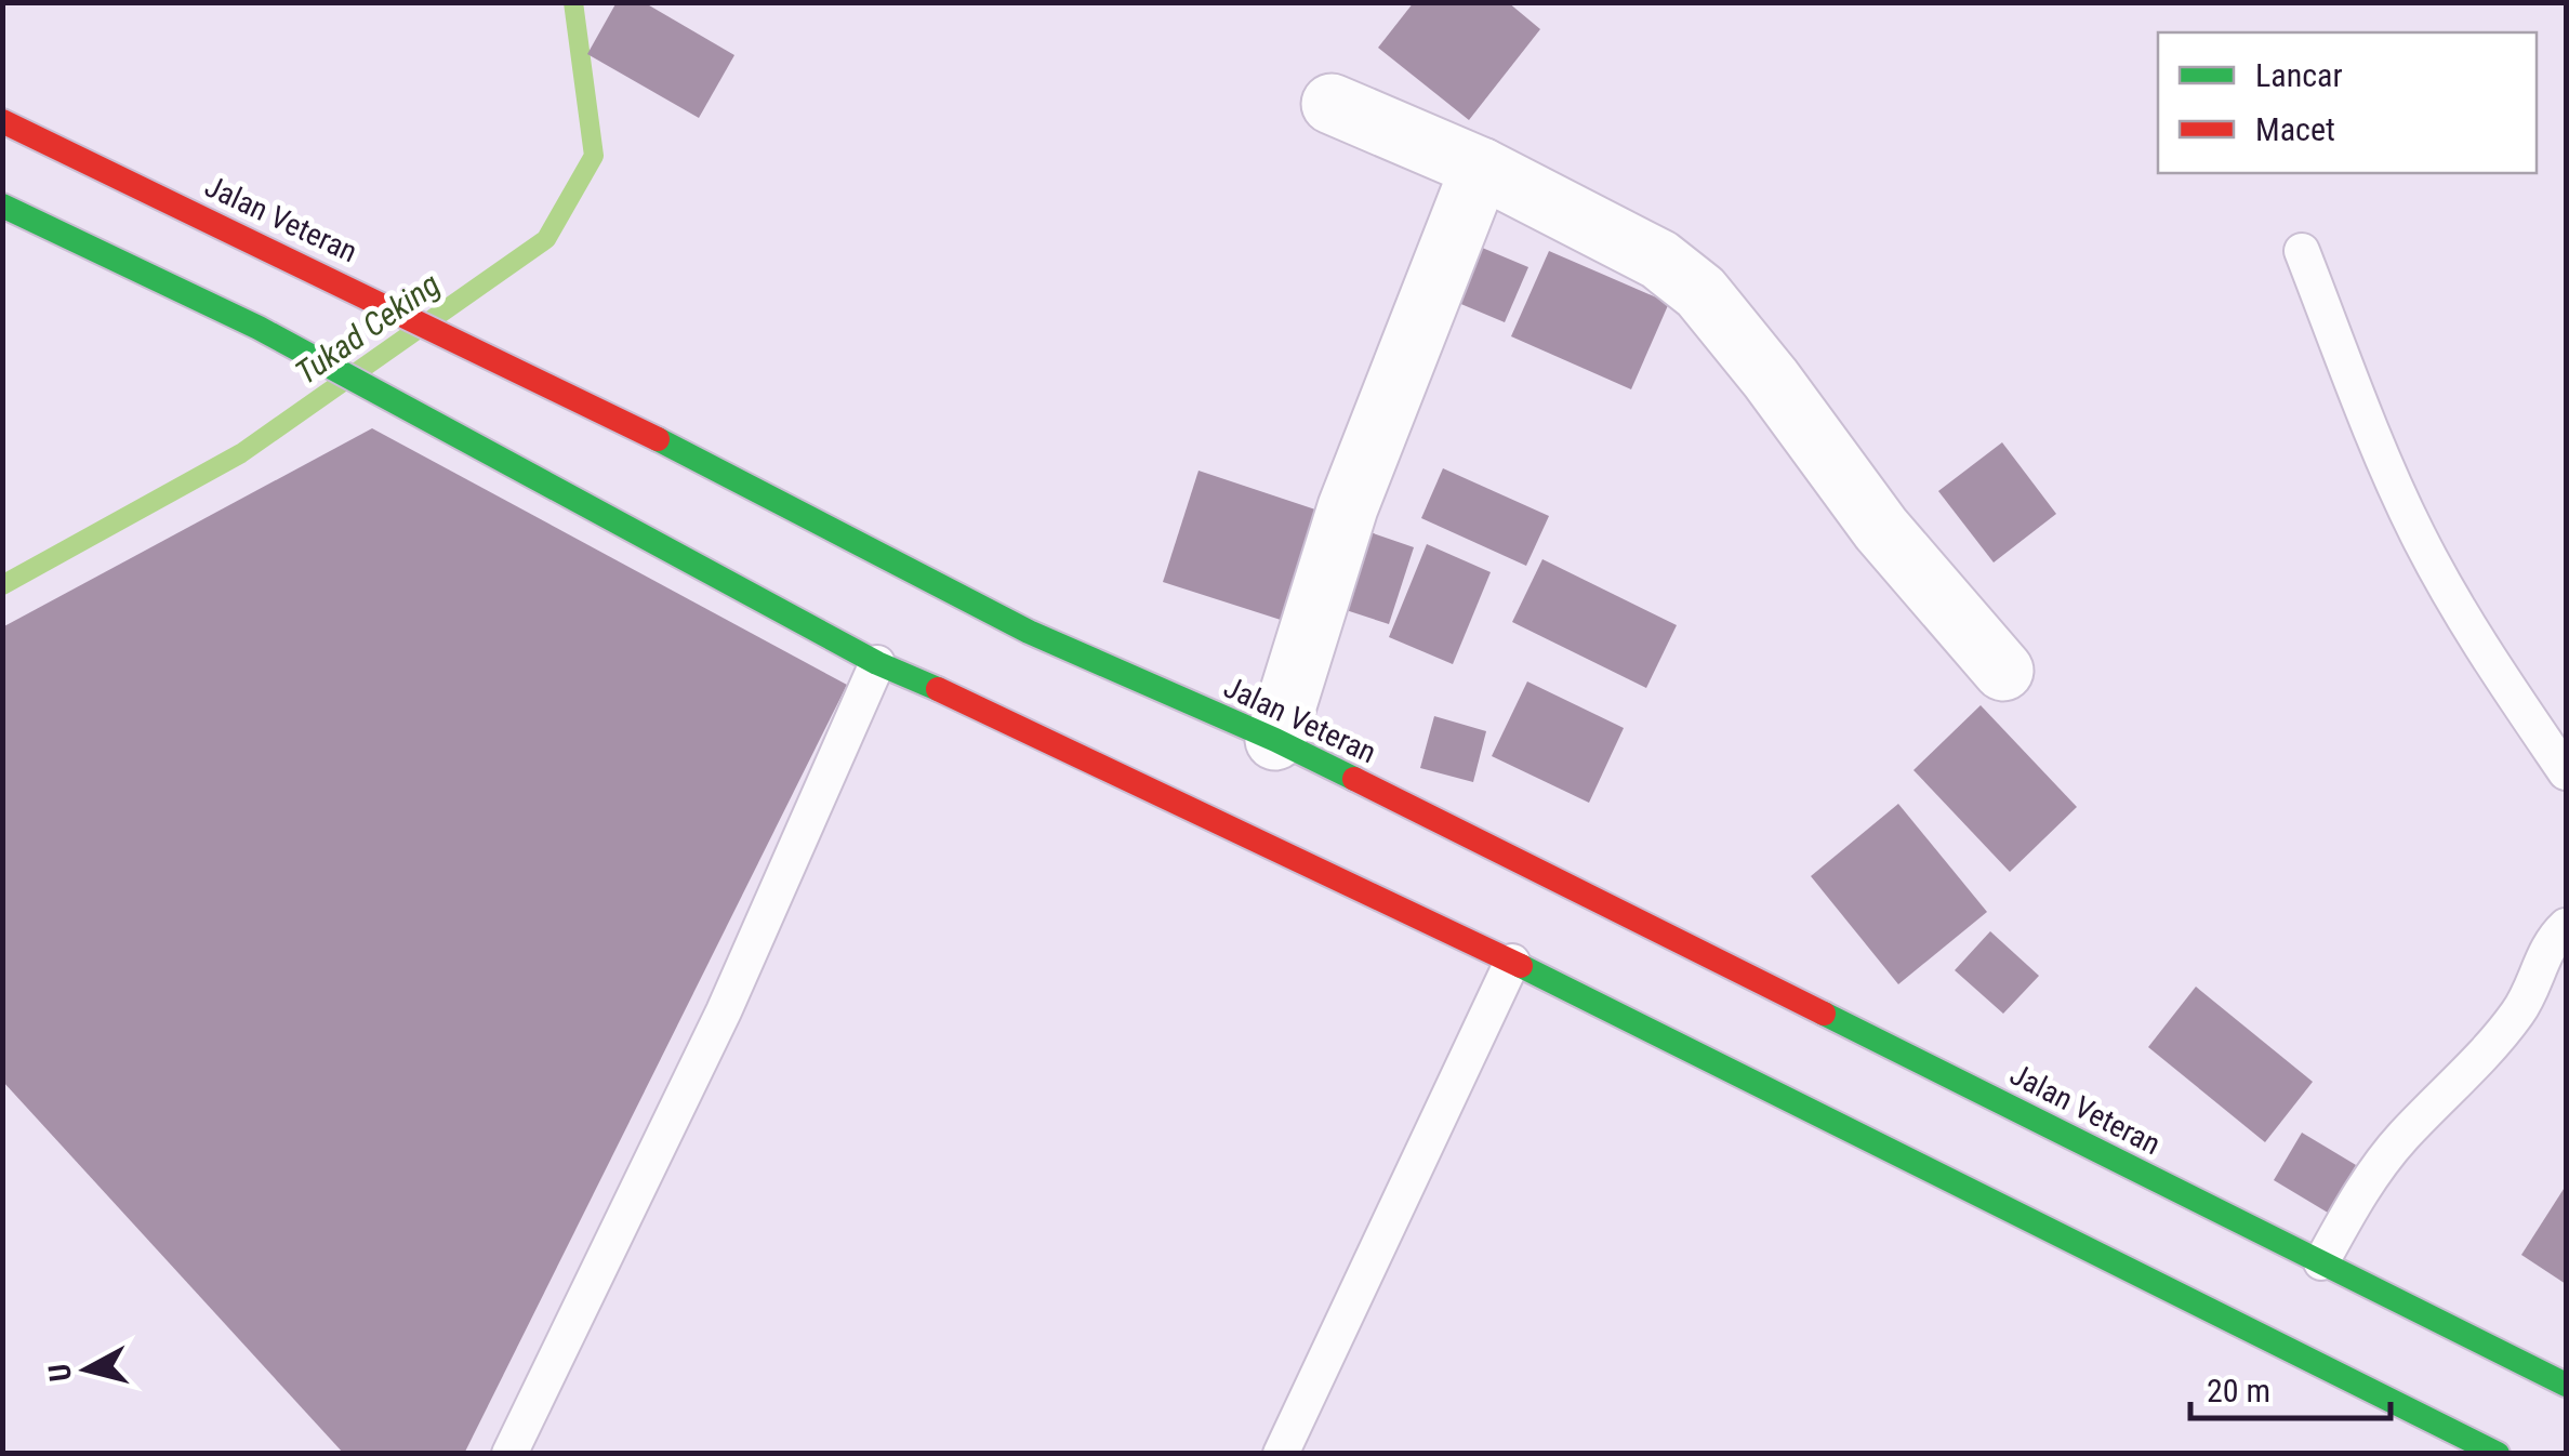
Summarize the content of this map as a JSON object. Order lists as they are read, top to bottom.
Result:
{
  "streets": {
    "main road": ["Jalan Veteran"]
  },
  "water": ["Tukad Ceking"],
  "legend": ["Lancar", "Macet"],
  "scale_bar": "20 m",
  "north": "left"
}
